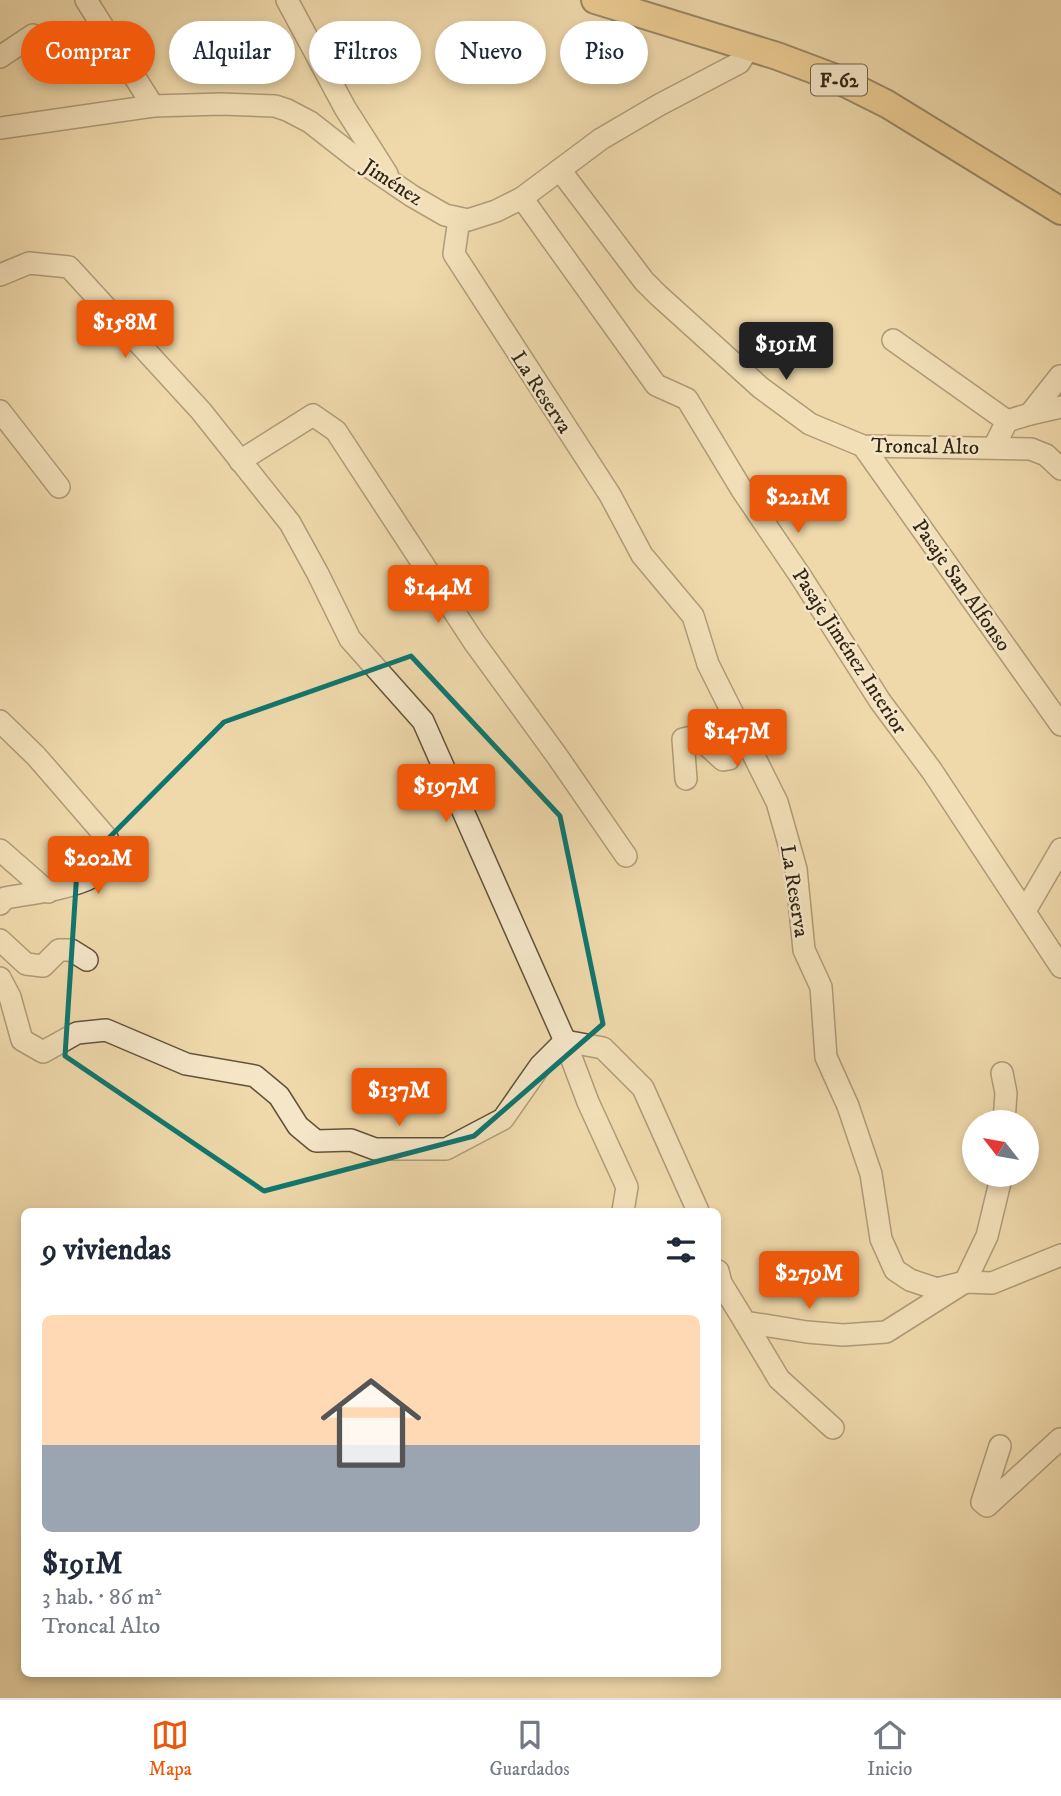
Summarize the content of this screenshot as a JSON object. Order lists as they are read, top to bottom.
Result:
{
  "streets": {
    "main road": ["F-62"],
    "street": [
      "Jiménez",
      "La Reserva",
      "Troncal Alto",
      "Pasaje San Alfonso",
      "Pasaje Jiménez Interior"
    ]
  },
  "crossings": [
    ["Jiménez", "La Reserva"],
    ["Troncal Alto", "Pasaje San Alfonso"]
  ],
  "north": "top left",
  "page": {
    "chip": [
      "Comprar",
      "Alquilar",
      "Filtros",
      "Nuevo",
      "Piso"
    ],
    "price": [
      "$158M",
      "$191M",
      "$221M",
      "$144M",
      "$147M",
      "$197M",
      "$202M",
      "$137M",
      "$279M"
    ],
    "heading": "9 viviendas",
    "list": [
      {
        "name": "$191M",
        "note": "3 hab. · 86 m² · Troncal Alto"
      }
    ],
    "tabs": ["Mapa", "Guardados", "Inicio"]
  }
}
